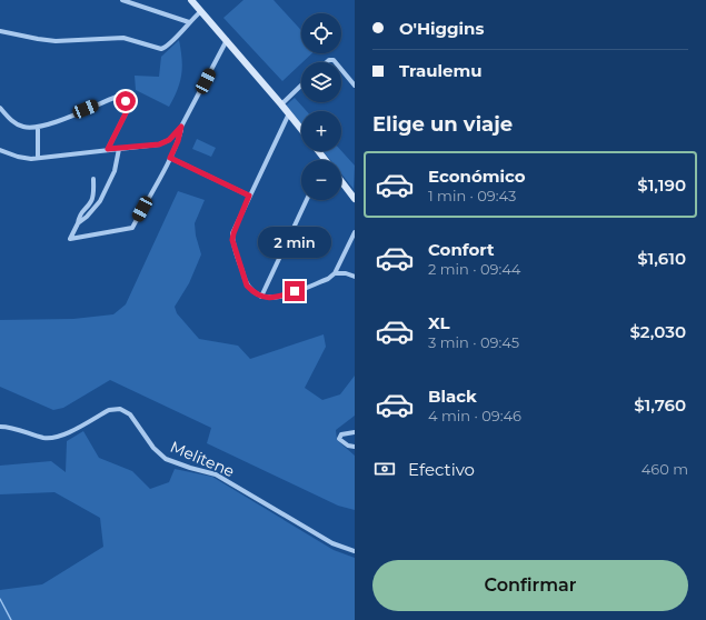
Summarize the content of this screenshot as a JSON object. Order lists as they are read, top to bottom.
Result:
{
  "streets": {
    "street": ["Melitene"]
  },
  "page": {
    "banner": ["O'Higgins", "Traulemu"],
    "map_buttons": ["+", "−"],
    "heading": "Elige un viaje",
    "list": [
      {
        "name": "Económico",
        "note": "1 min · 09:43",
        "value": "$1,190"
      },
      {
        "name": "Confort",
        "note": "2 min · 09:44",
        "value": "$1,610"
      },
      {
        "name": "XL",
        "note": "3 min · 09:45",
        "value": "$2,030"
      },
      {
        "name": "Black",
        "note": "4 min · 09:46",
        "value": "$1,760"
      }
    ],
    "bubble": "2 min",
    "pay": ["Efectivo", "460 m"],
    "buttons": "Confirmar"
  }
}
